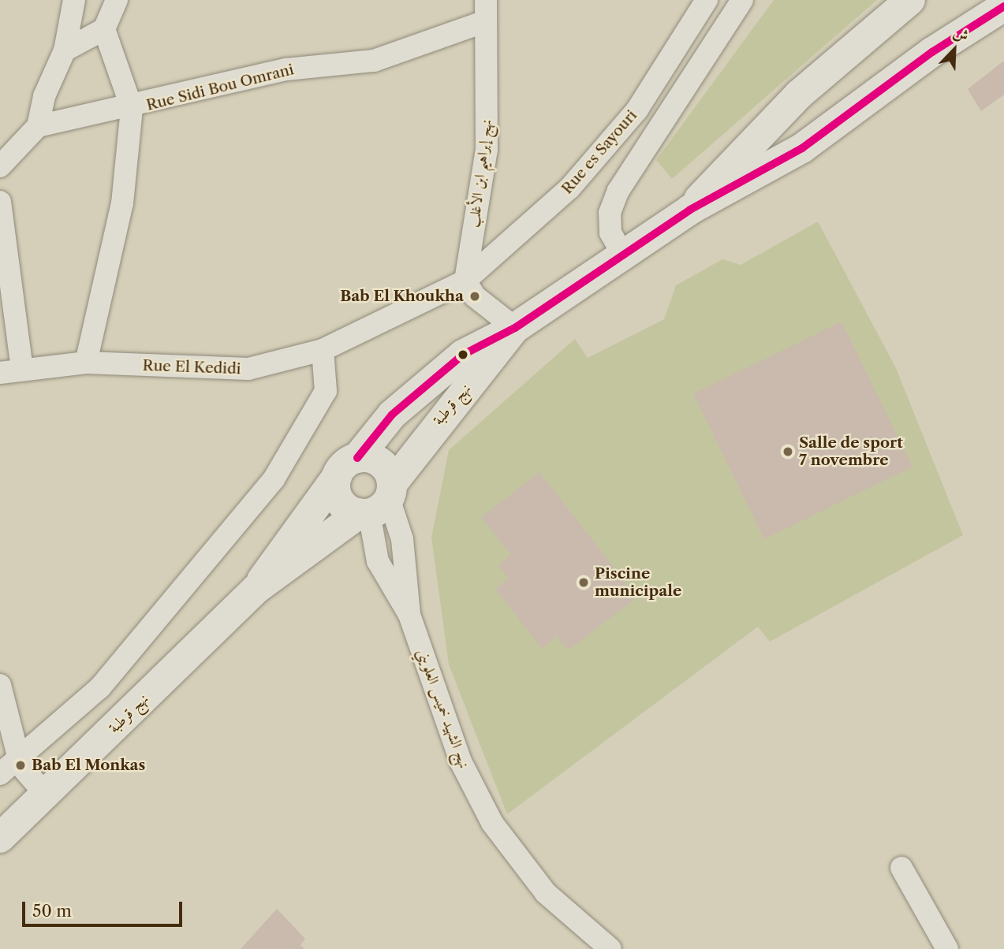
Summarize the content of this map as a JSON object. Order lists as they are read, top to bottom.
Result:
{
  "streets": {
    "street": [
      "Rue Sidi Bou Omrani",
      "Rue es Sayouri",
      "نهج إبراهيم ابن الأغلب",
      "Rue El Kedidi",
      "نهج قرطبة",
      "نهج الشهيد خميس العلويني"
    ]
  },
  "crossings": [
    ["Rue Sidi Bou Omrani", "نهج إبراهيم ابن الأغلب"],
    ["Rue es Sayouri", "نهج إبراهيم ابن الأغلب"],
    ["Rue es Sayouri", "Rue El Kedidi"],
    ["نهج إبراهيم ابن الأغلب", "Rue El Kedidi"],
    ["نهج قرطبة", "نهج الشهيد خميس العلويني"]
  ],
  "places": [
    "Bab El Khoukha",
    "Salle de sport 7 novembre",
    "Piscine municipale",
    "Bab El Monkas"
  ],
  "scale_bar": "50 m",
  "north": "top right"
}
